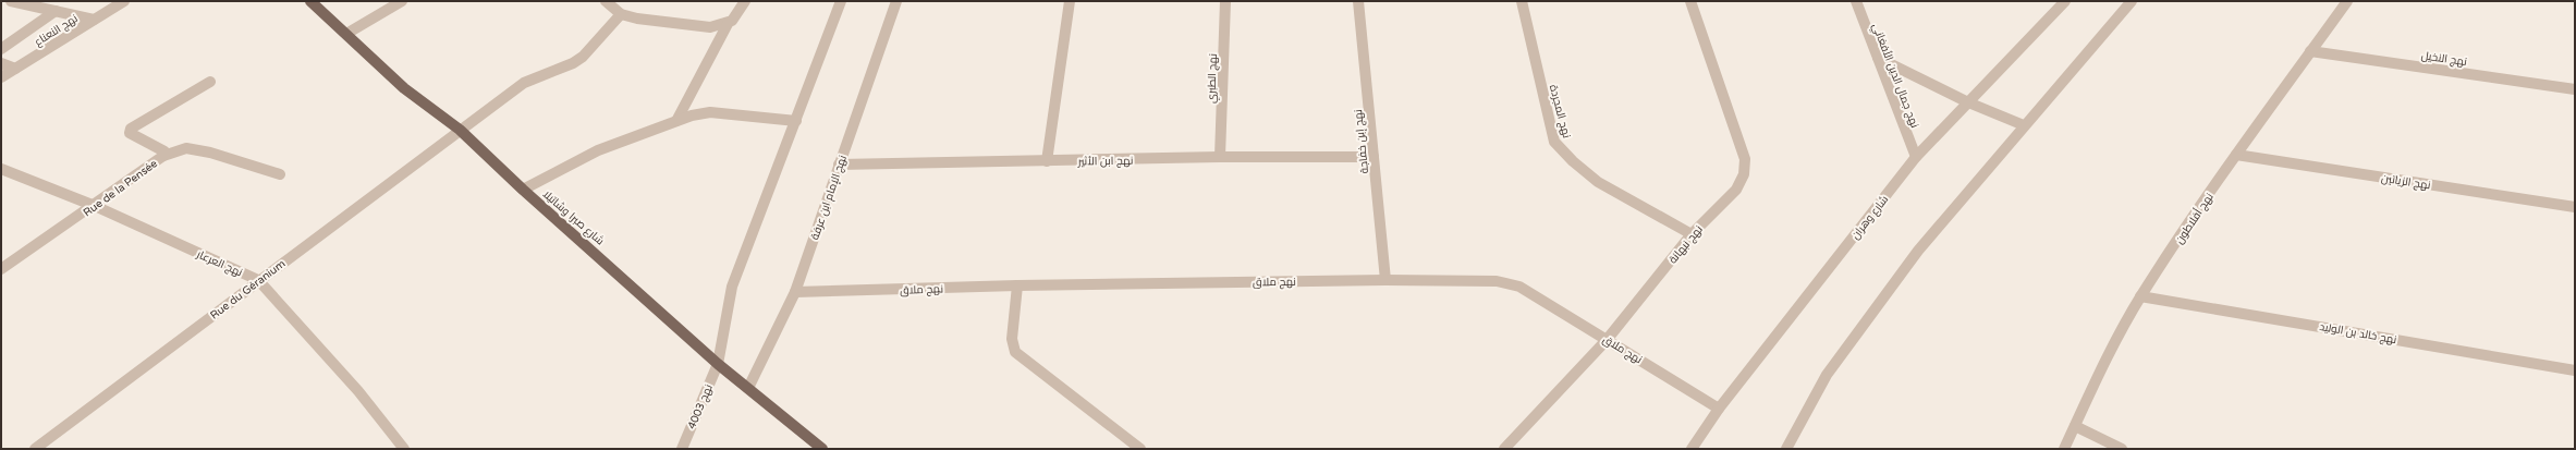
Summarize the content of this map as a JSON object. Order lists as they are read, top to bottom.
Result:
{
  "streets": {
    "main road": ["شارع صبرا وشاتيلا"],
    "street": [
      "نهج النعناع",
      "نهج النخيل",
      "نهج جمال الدين الأفغاني",
      "نهج الطبري",
      "نهج المجردة",
      "نهج إبن خفاجة",
      "نهج ابن الأثير",
      "نهج الزياتين",
      "Rue de la Pensée",
      "نهج الإمام ابن عرفة",
      "شارع وهران",
      "نهج أفلاطون",
      "نهج نبهانة",
      "نهج العرعار",
      "نهج ملاق",
      "Rue du Géranium",
      "نهج خالد بن الوليد",
      "نهج 4003"
    ]
  },
  "crossings": [
    ["نهج النخيل", "نهج أفلاطون"],
    ["نهج جمال الدين الأفغاني", "شارع وهران"],
    ["نهج الطبري", "نهج ابن الأثير"],
    ["نهج المجردة", "نهج نبهانة"],
    ["نهج إبن خفاجة", "نهج ابن الأثير"],
    ["نهج إبن خفاجة", "نهج ملاق"],
    ["نهج ابن الأثير", "نهج الإمام ابن عرفة"],
    ["نهج الزياتين", "نهج أفلاطون"],
    ["Rue de la Pensée", "نهج العرعار"],
    ["نهج الإمام ابن عرفة", "شارع صبرا وشاتيلا"],
    ["نهج الإمام ابن عرفة", "نهج ملاق"],
    ["شارع صبرا وشاتيلا", "Rue du Géranium"],
    ["شارع صبرا وشاتيلا", "نهج 4003"],
    ["شارع وهران", "نهج ملاق"],
    ["نهج أفلاطون", "نهج خالد بن الوليد"],
    ["نهج نبهانة", "نهج ملاق"],
    ["نهج العرعار", "Rue du Géranium"]
  ]
}
